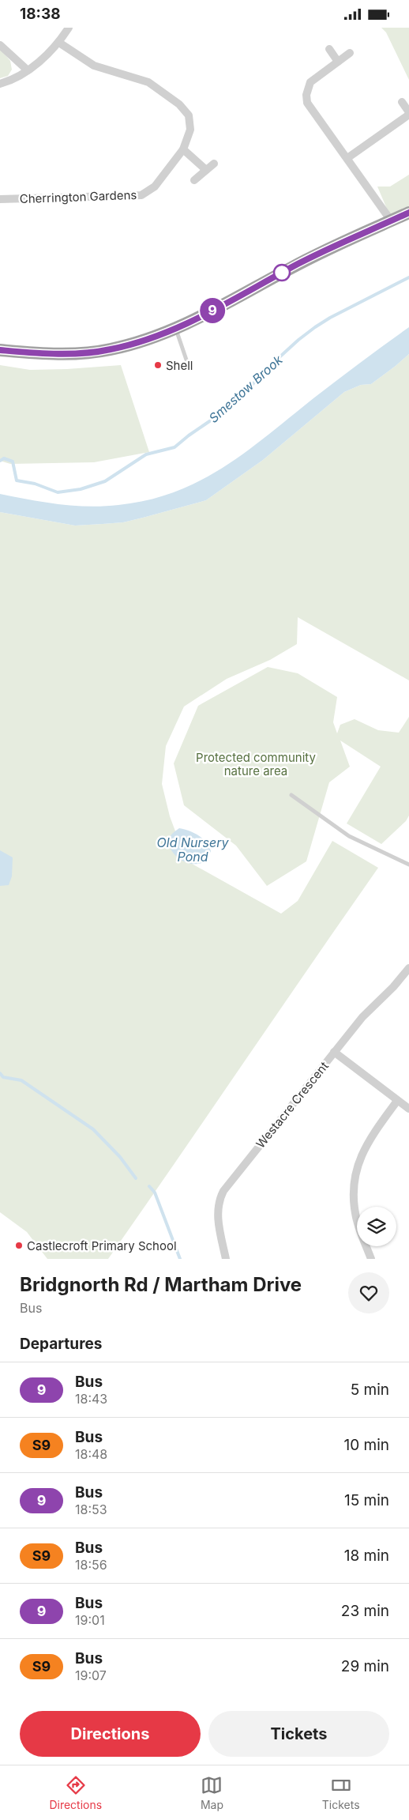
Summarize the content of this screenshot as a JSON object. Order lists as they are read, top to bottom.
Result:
{
  "streets": {
    "street": ["Cherrington Gardens", "Westacre Crescent"]
  },
  "water": ["Smestow Brook", "Old Nursery Pond"],
  "parks": ["Protected community nature area"],
  "places": ["Shell", "Castlecroft Primary School"],
  "lines": ["bus line 9"],
  "page": {
    "status": "18:38",
    "on_map": "9",
    "heading": [
      ["Bridgnorth Rd / Martham Drive", "Bus"],
      "Departures"
    ],
    "list": [
      {
        "mark": "9",
        "name": "Bus",
        "note": "18:43",
        "value": "5 min"
      },
      {
        "mark": "S9",
        "name": "Bus",
        "note": "18:48",
        "value": "10 min"
      },
      {
        "mark": "9",
        "name": "Bus",
        "note": "18:53",
        "value": "15 min"
      },
      {
        "mark": "S9",
        "name": "Bus",
        "note": "18:56",
        "value": "18 min"
      },
      {
        "mark": "9",
        "name": "Bus",
        "note": "19:01",
        "value": "23 min"
      },
      {
        "mark": "S9",
        "name": "Bus",
        "note": "19:07",
        "value": "29 min"
      }
    ],
    "buttons": ["Directions", "Tickets"],
    "tabs": ["Directions", "Map", "Tickets"]
  }
}
